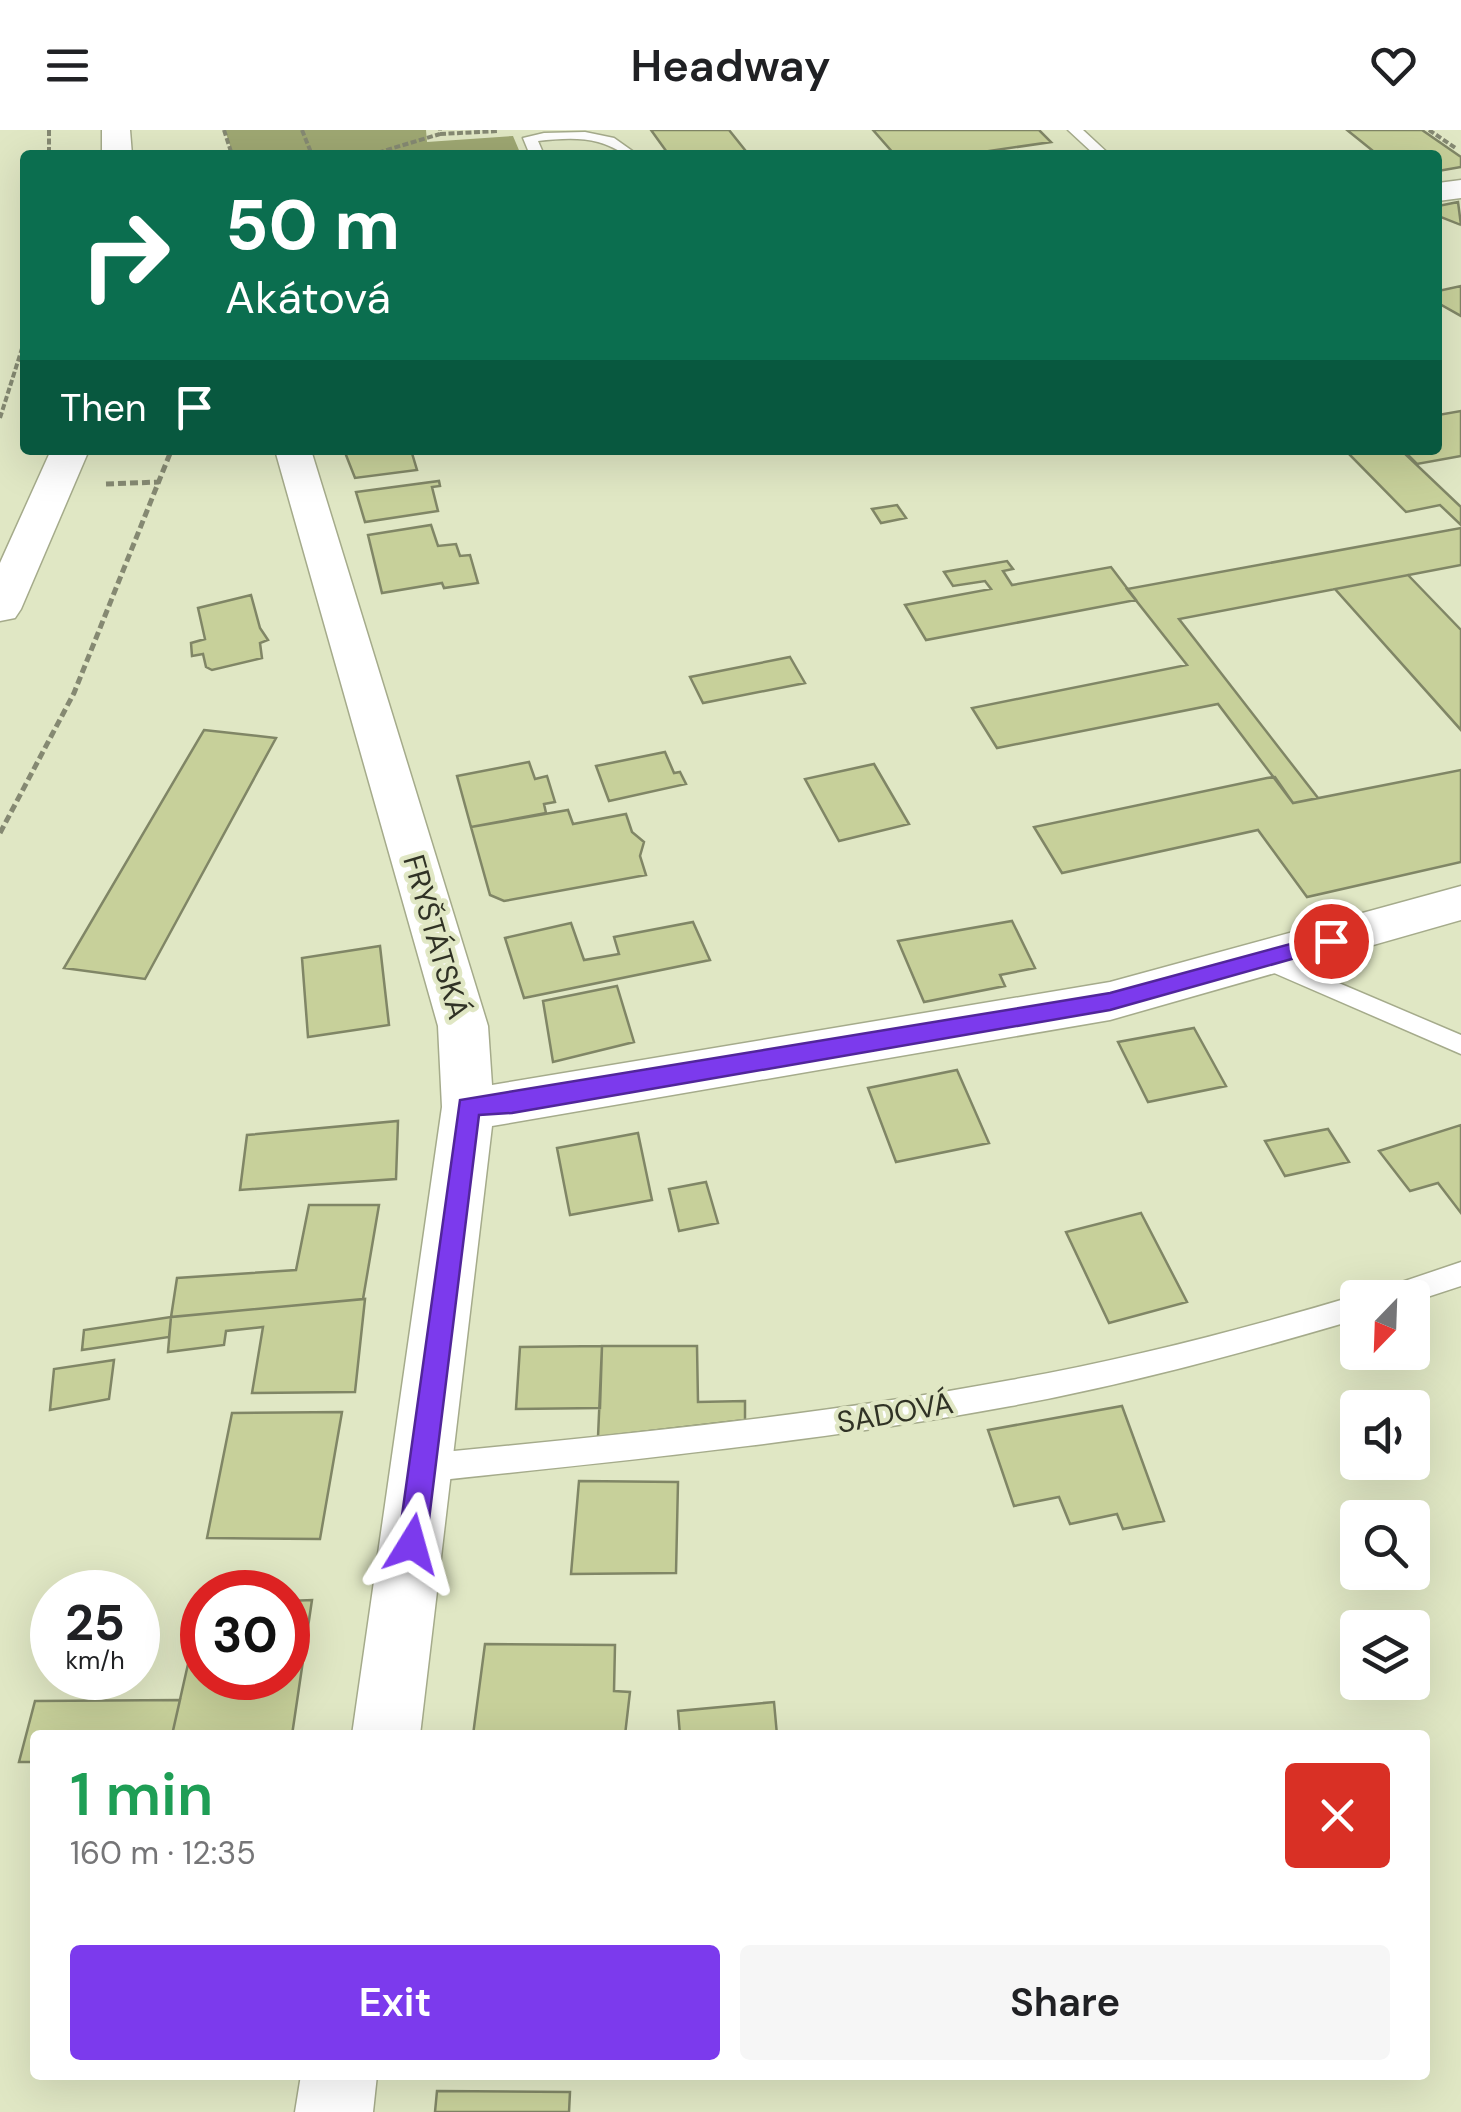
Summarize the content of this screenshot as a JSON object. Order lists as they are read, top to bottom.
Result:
{
  "streets": {
    "street": ["FRYŠTÁTSKÁ"],
    "lane": ["SADOVÁ"]
  },
  "crossings": [
    ["FRYŠTÁTSKÁ", "SADOVÁ"]
  ],
  "north": "bottom left",
  "page": {
    "header": "Headway",
    "turn": ["50 m", "Akátová"],
    "then": "Then",
    "speed": "25 km/h",
    "limit": "30",
    "heading": ["1 min", "160 m · 12:35"],
    "buttons": ["Exit", "Share"]
  }
}
